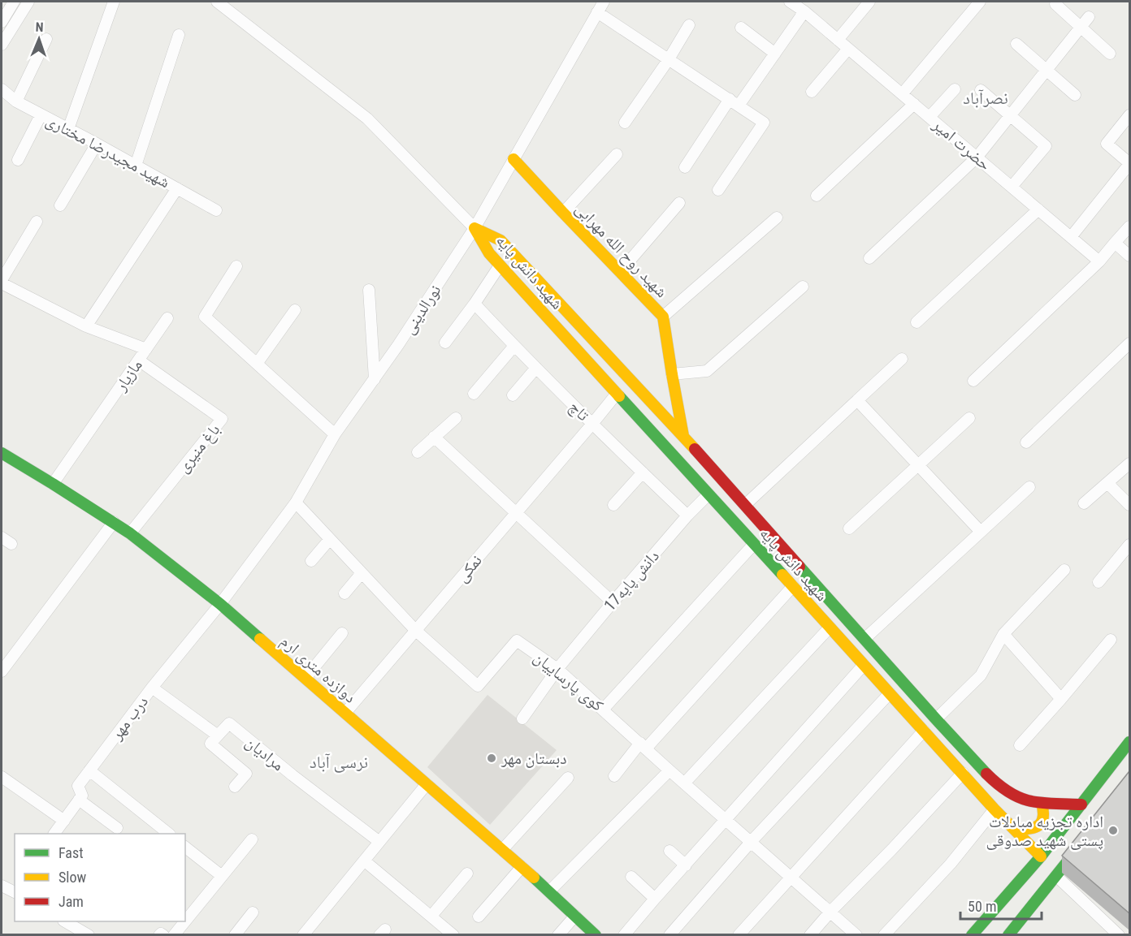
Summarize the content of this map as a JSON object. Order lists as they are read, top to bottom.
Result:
{
  "streets": {
    "street": [
      "حضرت امیر",
      "شهید مجیدرضا مختاری",
      "شهید روح الله مهرابی",
      "شهید دانش پایه",
      "نورالدینی",
      "مازیار",
      "تاچ",
      "باغ منیری",
      "نمکی",
      "دانش پایه17",
      "دوازده متری ارم",
      "کوی پارساییان",
      "درب مهر",
      "مرادیان"
    ]
  },
  "crossings": [
    ["شهید روح الله مهرابی", "شهید دانش پایه"],
    ["شهید روح الله مهرابی", "نورالدینی"],
    ["شهید دانش پایه", "نورالدینی"],
    ["شهید دانش پایه", "نمکی"],
    ["شهید دانش پایه", "دانش پایه17"],
    ["نورالدینی", "دوازده متری ارم"],
    ["نورالدینی", "کوی پارساییان"],
    ["نورالدینی", "درب مهر"],
    ["مازیار", "باغ منیری"],
    ["مازیار", "دوازده متری ارم"],
    ["تاچ", "نمکی"],
    ["تاچ", "دانش پایه17"],
    ["باغ منیری", "دوازده متری ارم"],
    ["نمکی", "دوازده متری ارم"],
    ["نمکی", "کوی پارساییان"],
    ["دانش پایه17", "کوی پارساییان"],
    ["دوازده متری ارم", "درب مهر"]
  ],
  "districts": ["نصرآباد", "نرسی آباد"],
  "places": ["دبستان مهر", "اداره تجزیه مبادلات پستی شهید صدوقی"],
  "legend": ["Fast", "Slow", "Jam"],
  "scale_bar": "50 m",
  "north": "top"
}
